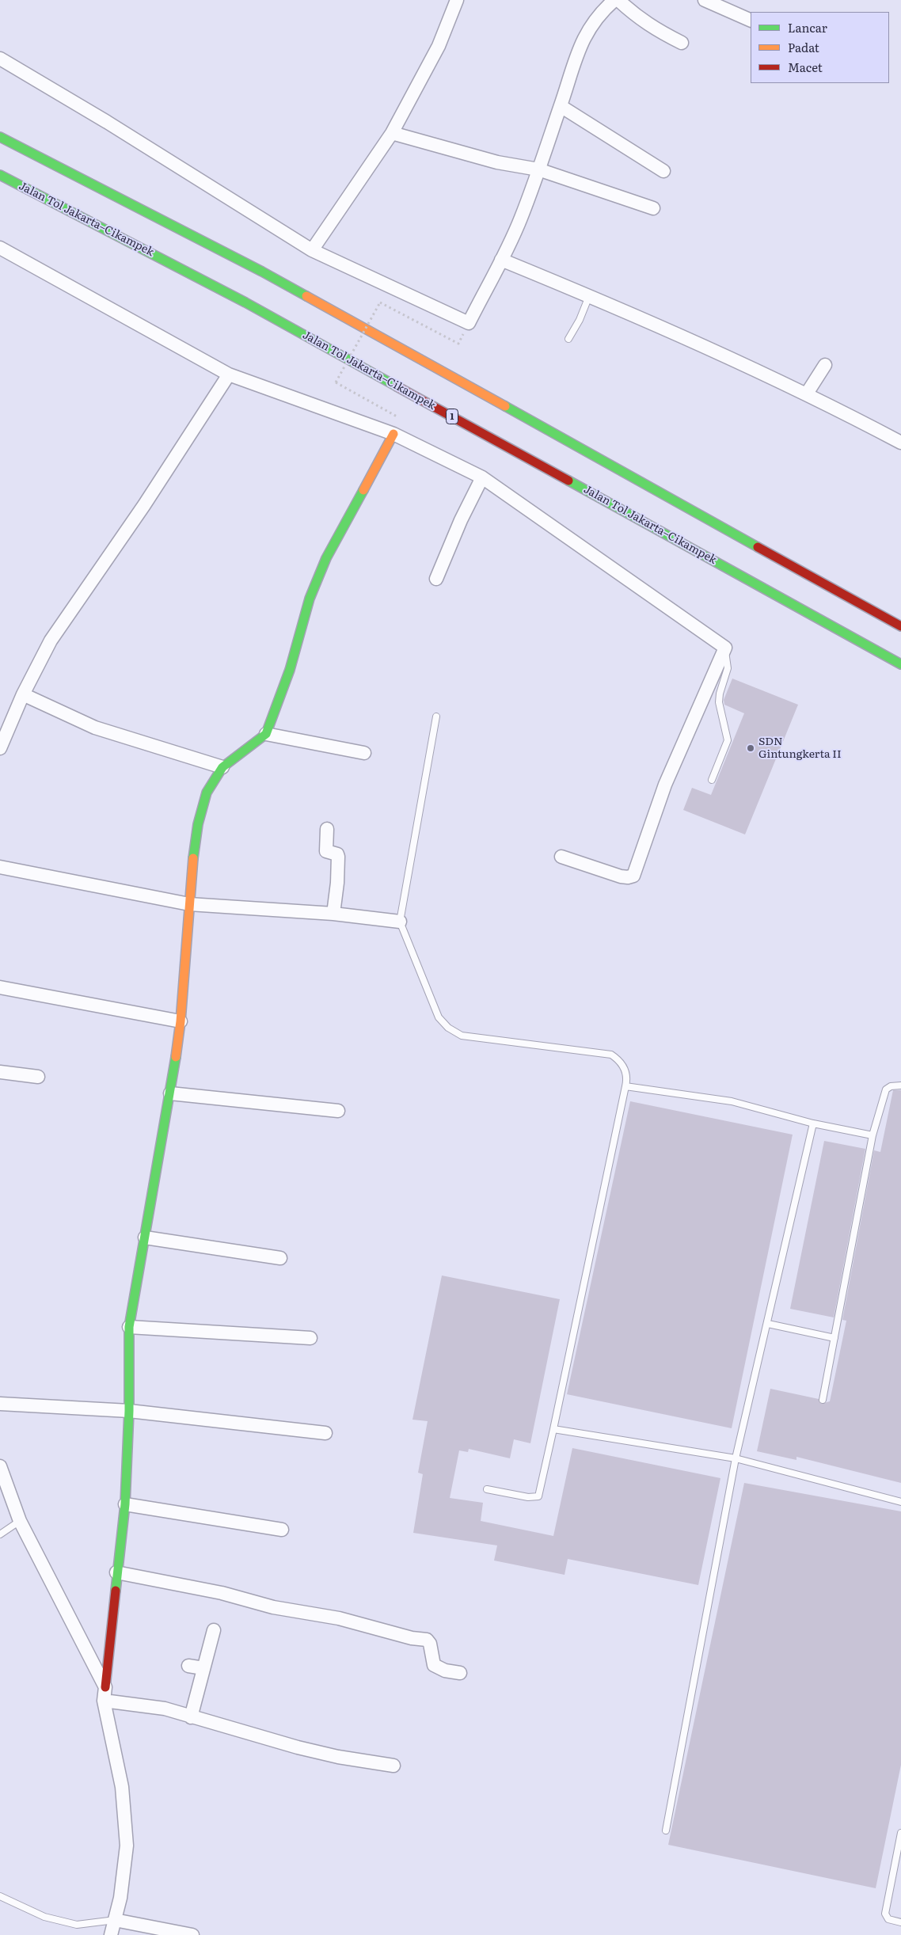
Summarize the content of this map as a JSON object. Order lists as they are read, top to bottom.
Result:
{
  "streets": {
    "main road": ["Jalan Tol Jakarta–Cikampek", "1"]
  },
  "places": ["SDN Gintungkerta II"],
  "legend": ["Lancar", "Padat", "Macet"]
}
